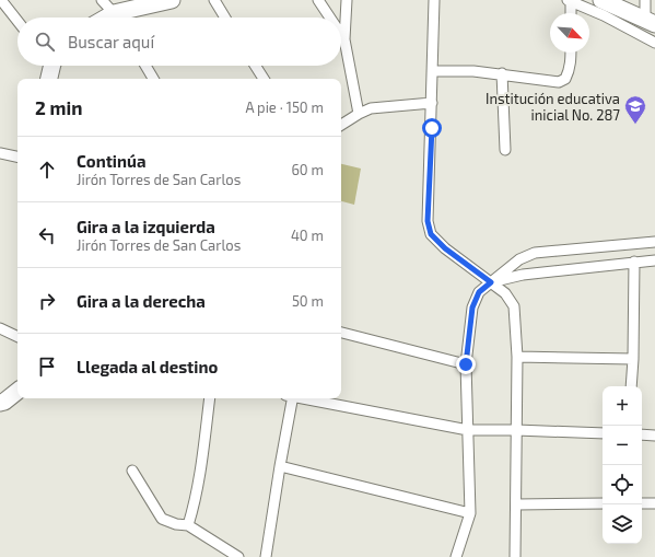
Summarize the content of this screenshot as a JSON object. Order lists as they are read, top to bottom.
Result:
{
  "places": {
    "school or university": ["Institución educativa inicial No. 287"]
  },
  "north": "bottom right",
  "page": {
    "search": "Buscar aquí",
    "heading": ["2 min", "A pie · 150 m"],
    "list": [
      ["Continúa", "Jirón Torres de San Carlos", "60 m"],
      ["Gira a la izquierda", "Jirón Torres de San Carlos", "40 m"],
      ["Gira a la derecha", "50 m"],
      "Llegada al destino"
    ],
    "map_buttons": ["+", "−"]
  }
}
